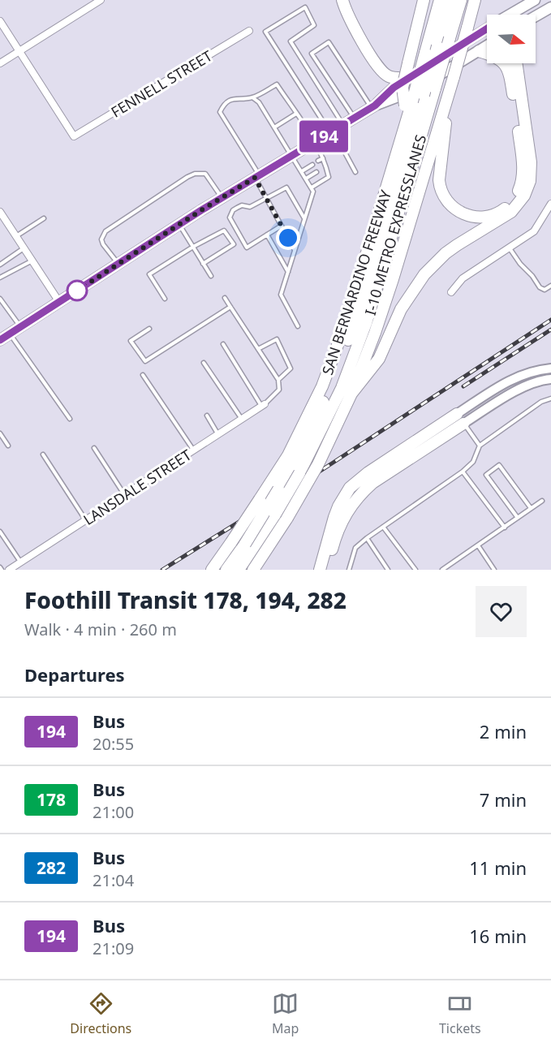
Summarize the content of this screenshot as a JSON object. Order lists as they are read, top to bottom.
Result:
{
  "streets": {
    "highway": ["I-10 METRO EXPRESSLANES", "SAN BERNARDINO FREEWAY"],
    "street": ["FENNELL STREET", "LANSDALE STREET"]
  },
  "lines": ["bus line 194"],
  "north": "right",
  "page": {
    "on_map": "194",
    "heading": [
      ["Foothill Transit 178, 194, 282", "Walk · 4 min · 260 m"],
      "Departures"
    ],
    "list": [
      {
        "mark": "194",
        "name": "Bus",
        "note": "20:55",
        "value": "2 min"
      },
      {
        "mark": "178",
        "name": "Bus",
        "note": "21:00",
        "value": "7 min"
      },
      {
        "mark": "282",
        "name": "Bus",
        "note": "21:04",
        "value": "11 min"
      },
      {
        "mark": "194",
        "name": "Bus",
        "note": "21:09",
        "value": "16 min"
      }
    ],
    "tabs": ["Directions", "Map", "Tickets"]
  }
}
